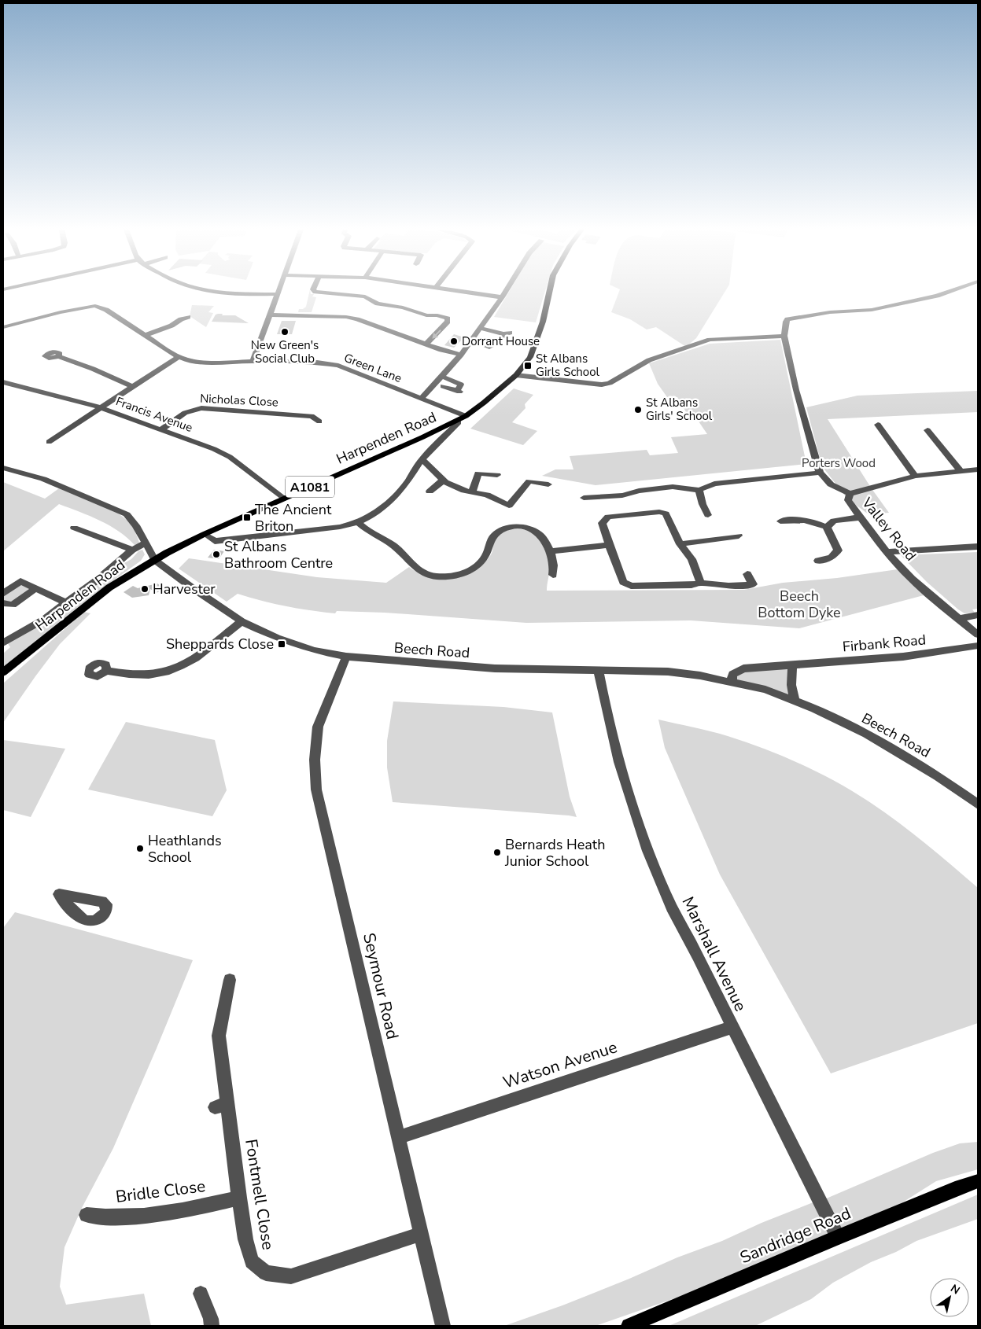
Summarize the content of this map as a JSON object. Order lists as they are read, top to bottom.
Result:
{
  "streets": {
    "main road": ["Harpenden Road", "A1081", "Sandridge Road"],
    "street": [
      "Green Lane",
      "Nicholas Close",
      "Francis Avenue",
      "Valley Road",
      "Firbank Road",
      "Beech Road",
      "Marshall Avenue",
      "Seymour Road",
      "Watson Avenue",
      "Bridle Close",
      "Fontmell Close"
    ]
  },
  "crossings": [
    ["Green Lane", "Harpenden Road"],
    ["Nicholas Close", "Francis Avenue"],
    ["Francis Avenue", "Harpenden Road"],
    ["Harpenden Road", "Beech Road"],
    ["Beech Road", "Marshall Avenue"],
    ["Beech Road", "Seymour Road"],
    ["Marshall Avenue", "Watson Avenue"],
    ["Marshall Avenue", "Sandridge Road"],
    ["Seymour Road", "Watson Avenue"],
    ["Seymour Road", "Fontmell Close"],
    ["Bridle Close", "Fontmell Close"]
  ],
  "parks": ["Porters Wood", "Beech Bottom Dyke"],
  "places": {
    "other": [
      "New Green's Social Club",
      "Dorrant House",
      "St Albans Girls' School",
      "St Albans Bathroom Centre",
      "Harvester",
      "Heathlands School",
      "Bernards Heath Junior School"
    ],
    "transit": ["St Albans Girls School", "The Ancient Briton", "Sheppards Close"]
  },
  "north": "top right"
}
